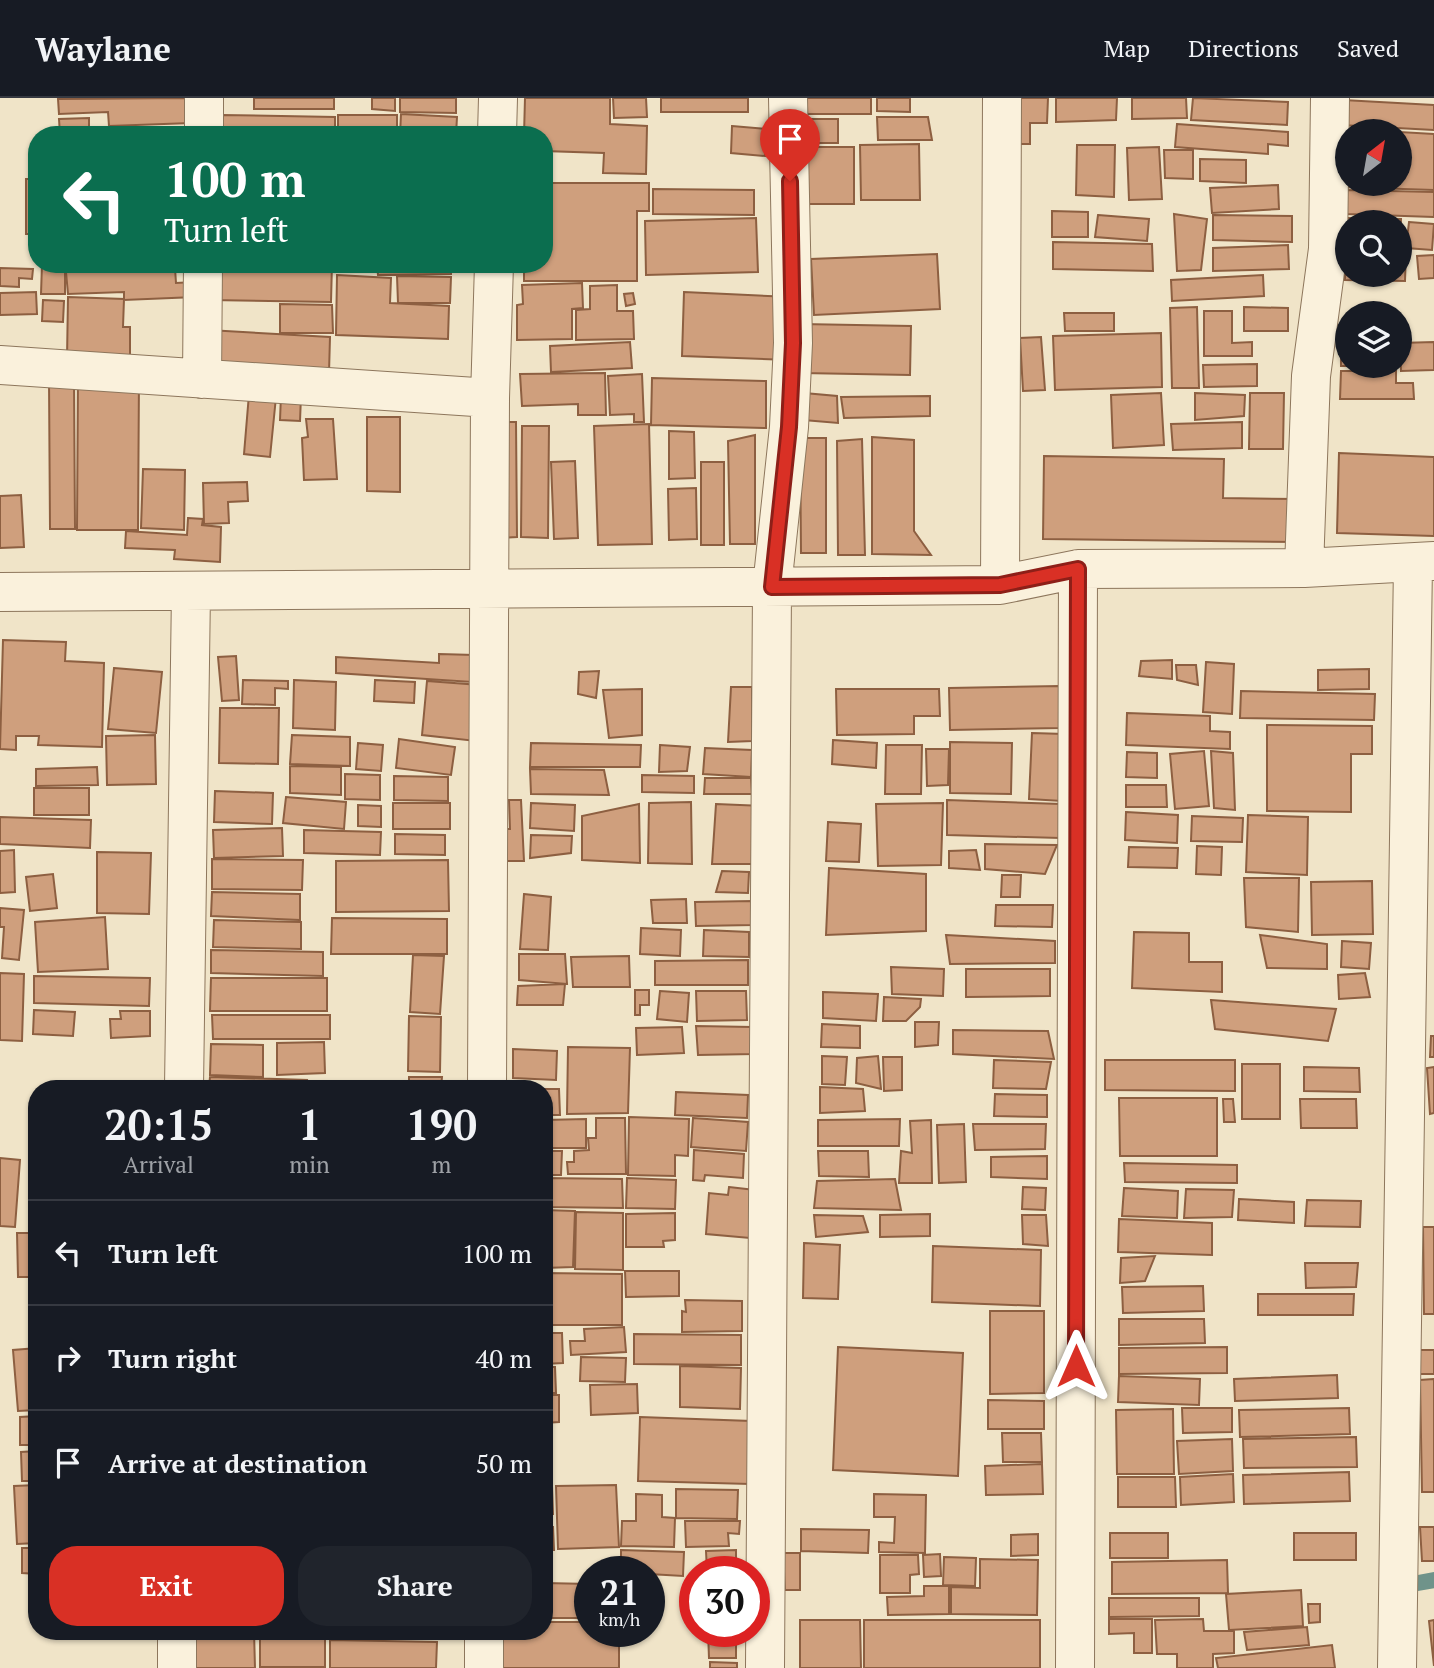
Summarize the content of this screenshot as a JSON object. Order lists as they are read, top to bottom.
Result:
{
  "north": "top right",
  "page": {
    "header": "Waylane",
    "nav": ["Map", "Directions", "Saved"],
    "turn": ["100 m", "Turn left"],
    "eta": [
      "20:15",
      "Arrival",
      "1",
      "min",
      "190",
      "m"
    ],
    "list": [
      {
        "name": "Turn left",
        "value": "100 m"
      },
      {
        "name": "Turn right",
        "value": "40 m"
      },
      {
        "name": "Arrive at destination",
        "value": "50 m"
      }
    ],
    "buttons": ["Exit", "Share"],
    "speed": "21 km/h",
    "limit": "30"
  }
}
